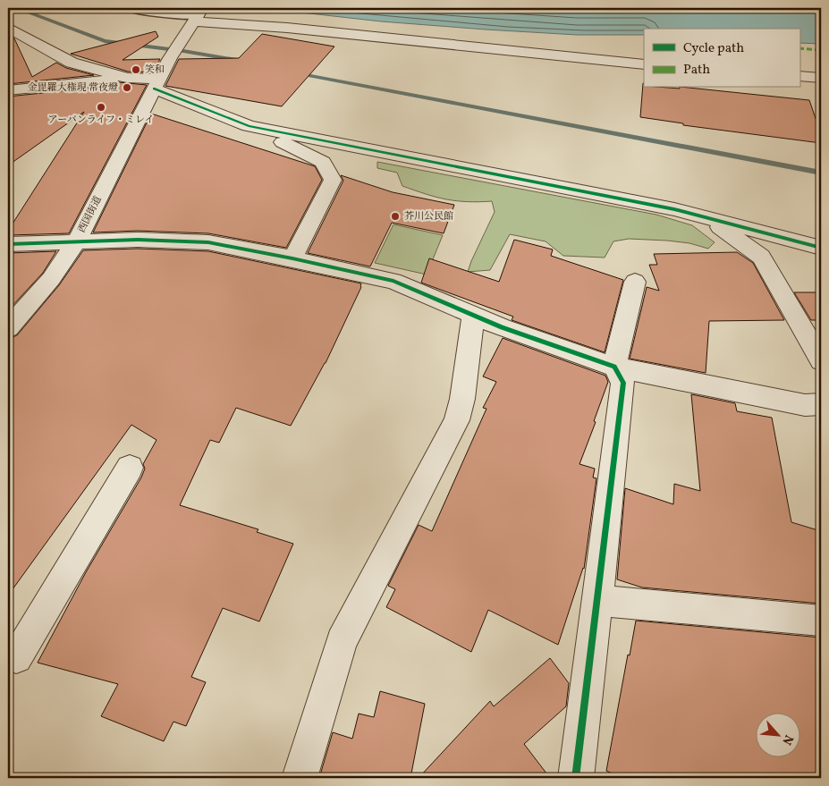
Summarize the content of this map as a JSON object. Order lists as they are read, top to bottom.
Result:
{
  "streets": {
    "street": ["西国街道"]
  },
  "places": [
    "笑和",
    "金毘羅大権現 常夜燈",
    "アーバンライフ・ミレイ",
    "芥川公民館"
  ],
  "legend": ["Cycle path", "Path"],
  "north": "bottom right"
}
